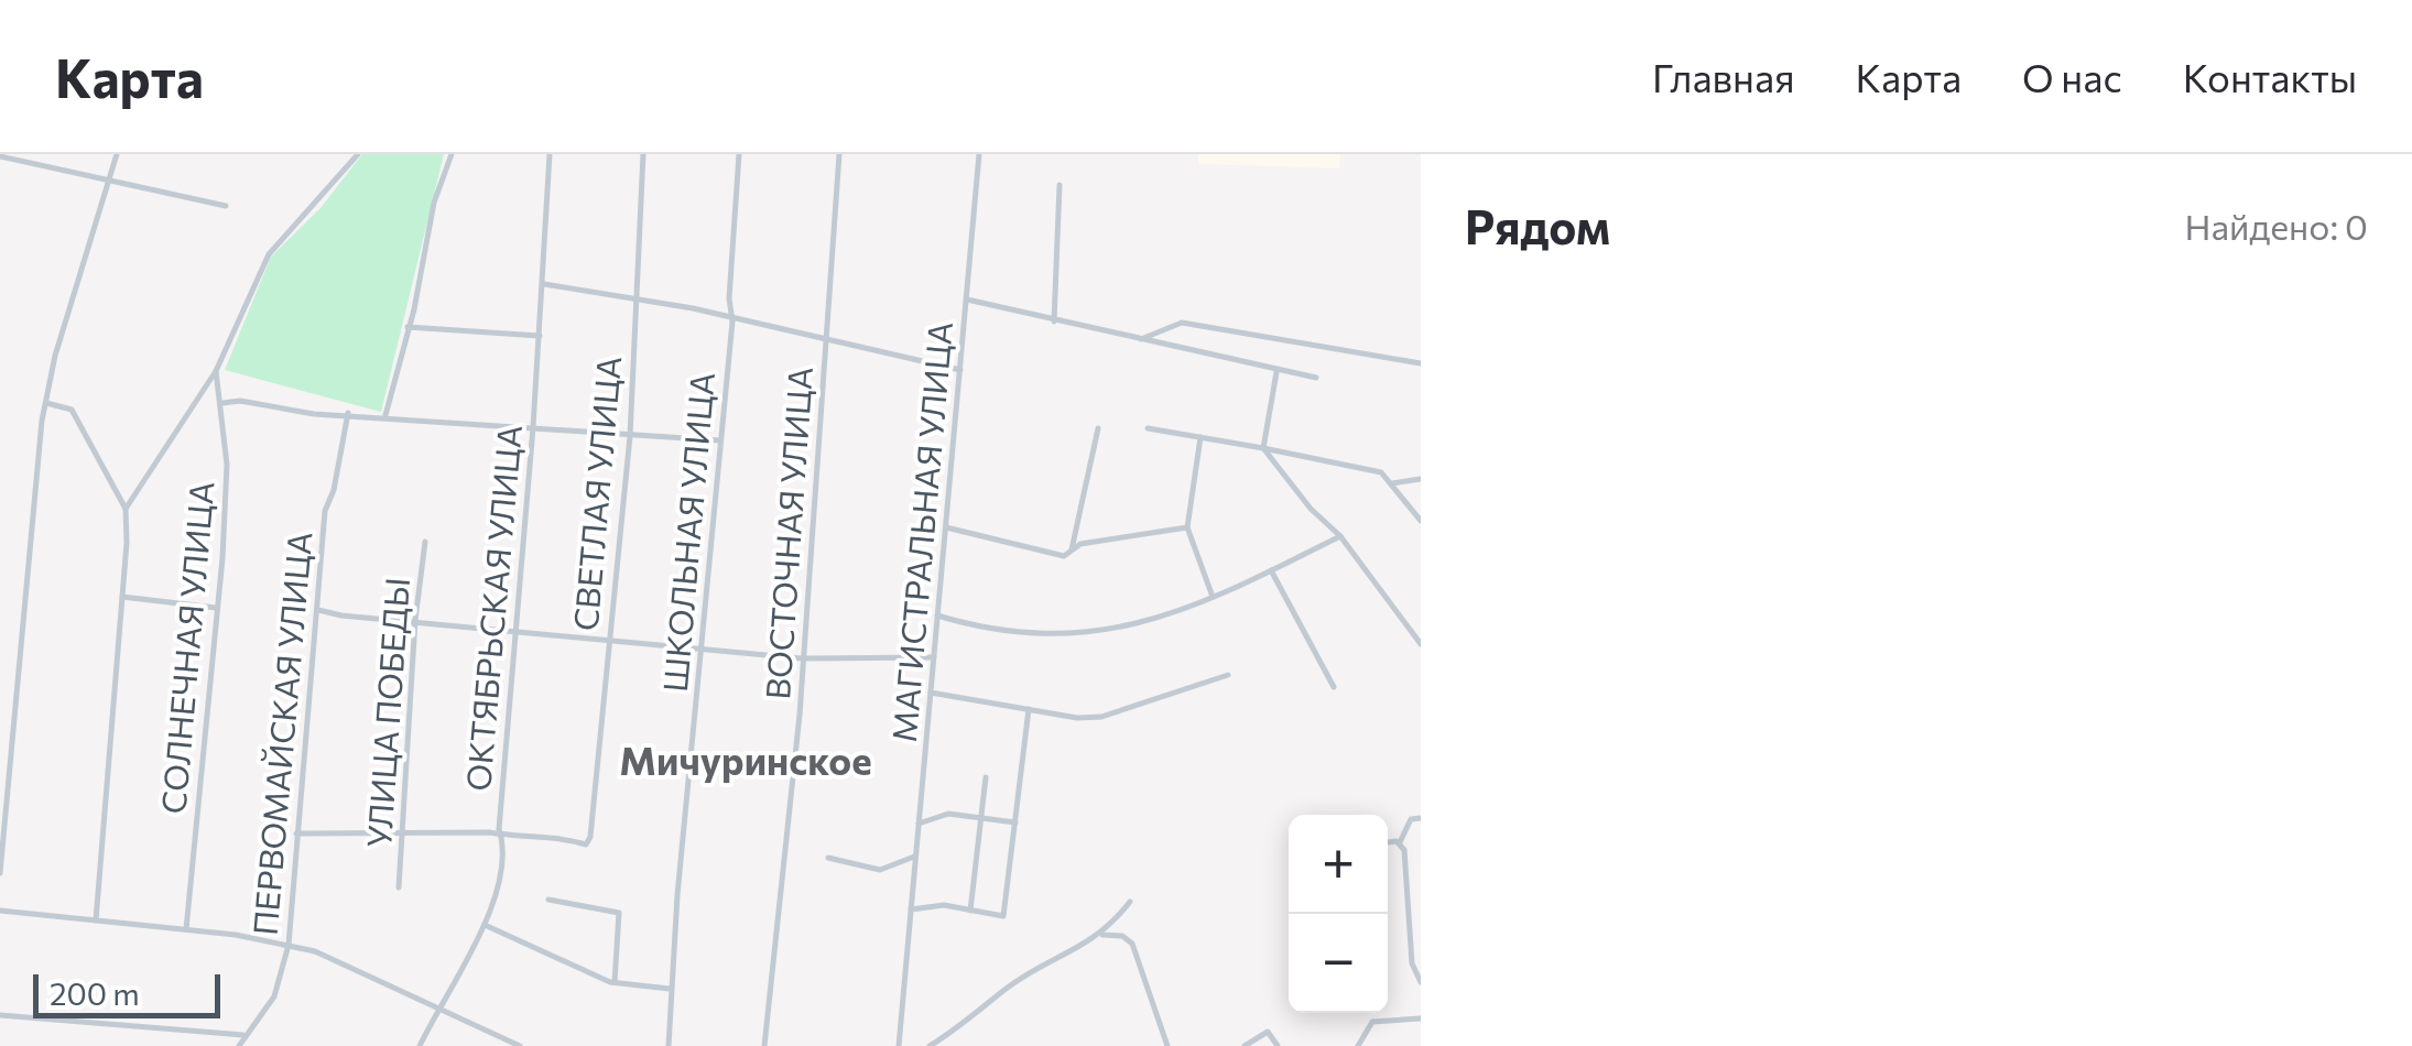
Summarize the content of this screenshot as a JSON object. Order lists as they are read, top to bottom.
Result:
{
  "streets": {
    "street": [
      "СВЕТЛАЯ УЛИЦА",
      "ШКОЛЬНАЯ УЛИЦА",
      "МАГИСТРАЛЬНАЯ УЛИЦА",
      "ВОСТОЧНАЯ УЛИЦА",
      "ОКТЯБРЬСКАЯ УЛИЦА",
      "СОЛНЕЧНАЯ УЛИЦА",
      "УЛИЦА ПОБЕДЫ",
      "ПЕРВОМАЙСКАЯ УЛИЦА"
    ]
  },
  "crossings": [
    ["СВЕТЛАЯ УЛИЦА", "ОКТЯБРЬСКАЯ УЛИЦА"]
  ],
  "districts": ["Мичуринское"],
  "scale_bar": "200 m",
  "page": {
    "header": "Карта",
    "nav": [
      "Главная",
      "Карта",
      "О нас",
      "Контакты"
    ],
    "heading": ["Рядом", "Найдено: 0"],
    "map_buttons": ["+", "−"],
    "scale": "200 m"
  }
}
